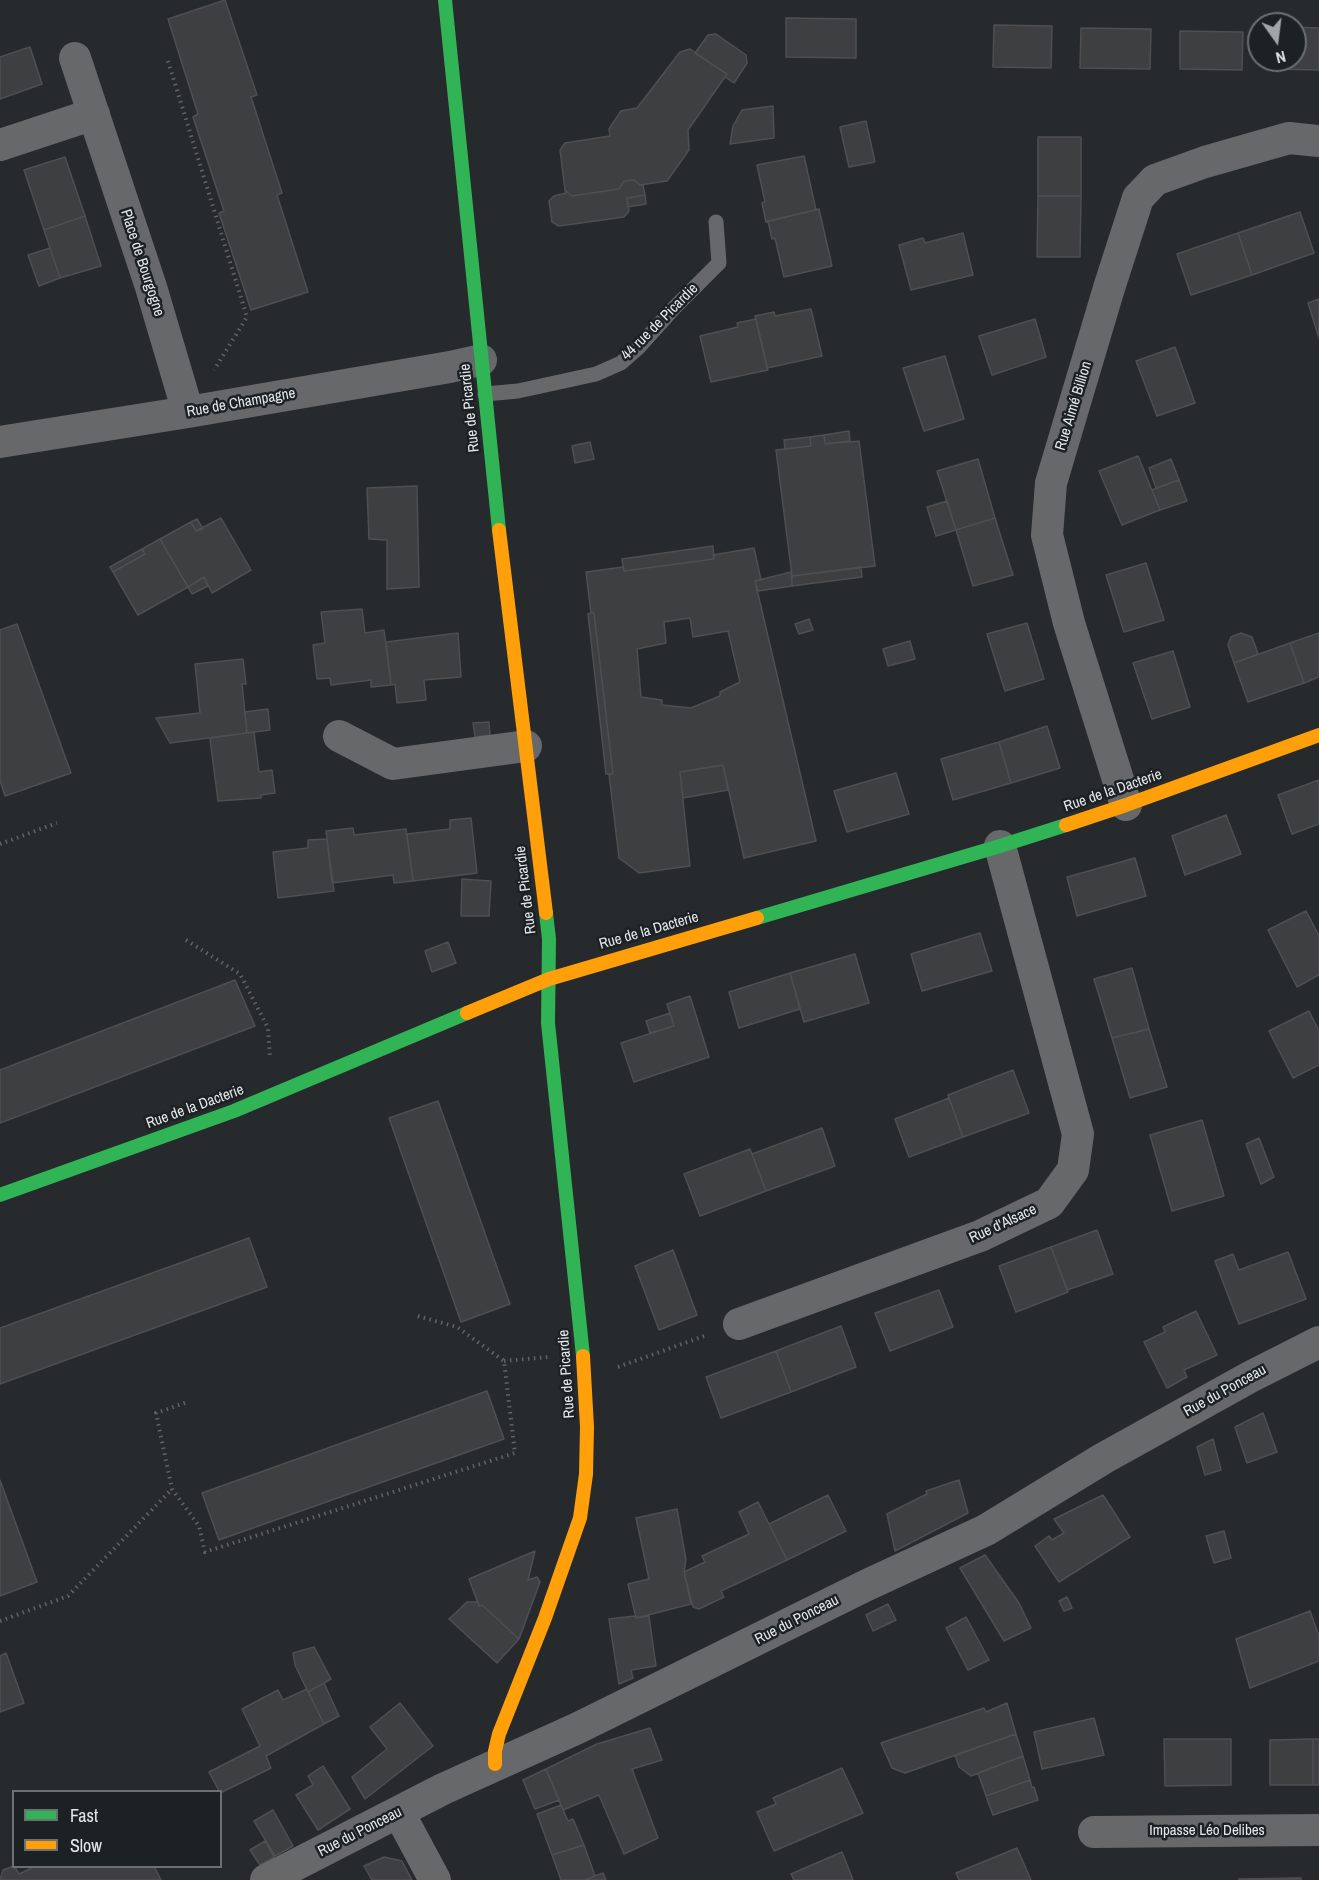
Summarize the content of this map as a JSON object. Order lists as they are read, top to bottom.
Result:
{
  "streets": {
    "street": [
      "Place de Bourgogne",
      "Rue de Champagne",
      "Rue Aimé Billion",
      "Rue de Picardie",
      "Rue de la Dacterie",
      "Rue d'Alsace",
      "Rue du Ponceau",
      "Impasse Léo Delibes"
    ],
    "lane": ["44 rue de Picardie"]
  },
  "crossings": [
    ["Place de Bourgogne", "Rue de Champagne"],
    ["44 rue de Picardie", "Rue de Picardie"],
    ["Rue de Champagne", "Rue de Picardie"],
    ["Rue Aimé Billion", "Rue de la Dacterie"],
    ["Rue de Picardie", "Rue de la Dacterie"],
    ["Rue de Picardie", "Rue du Ponceau"],
    ["Rue de la Dacterie", "Rue d'Alsace"]
  ],
  "legend": ["Fast", "Slow"],
  "north": "bottom"
}
